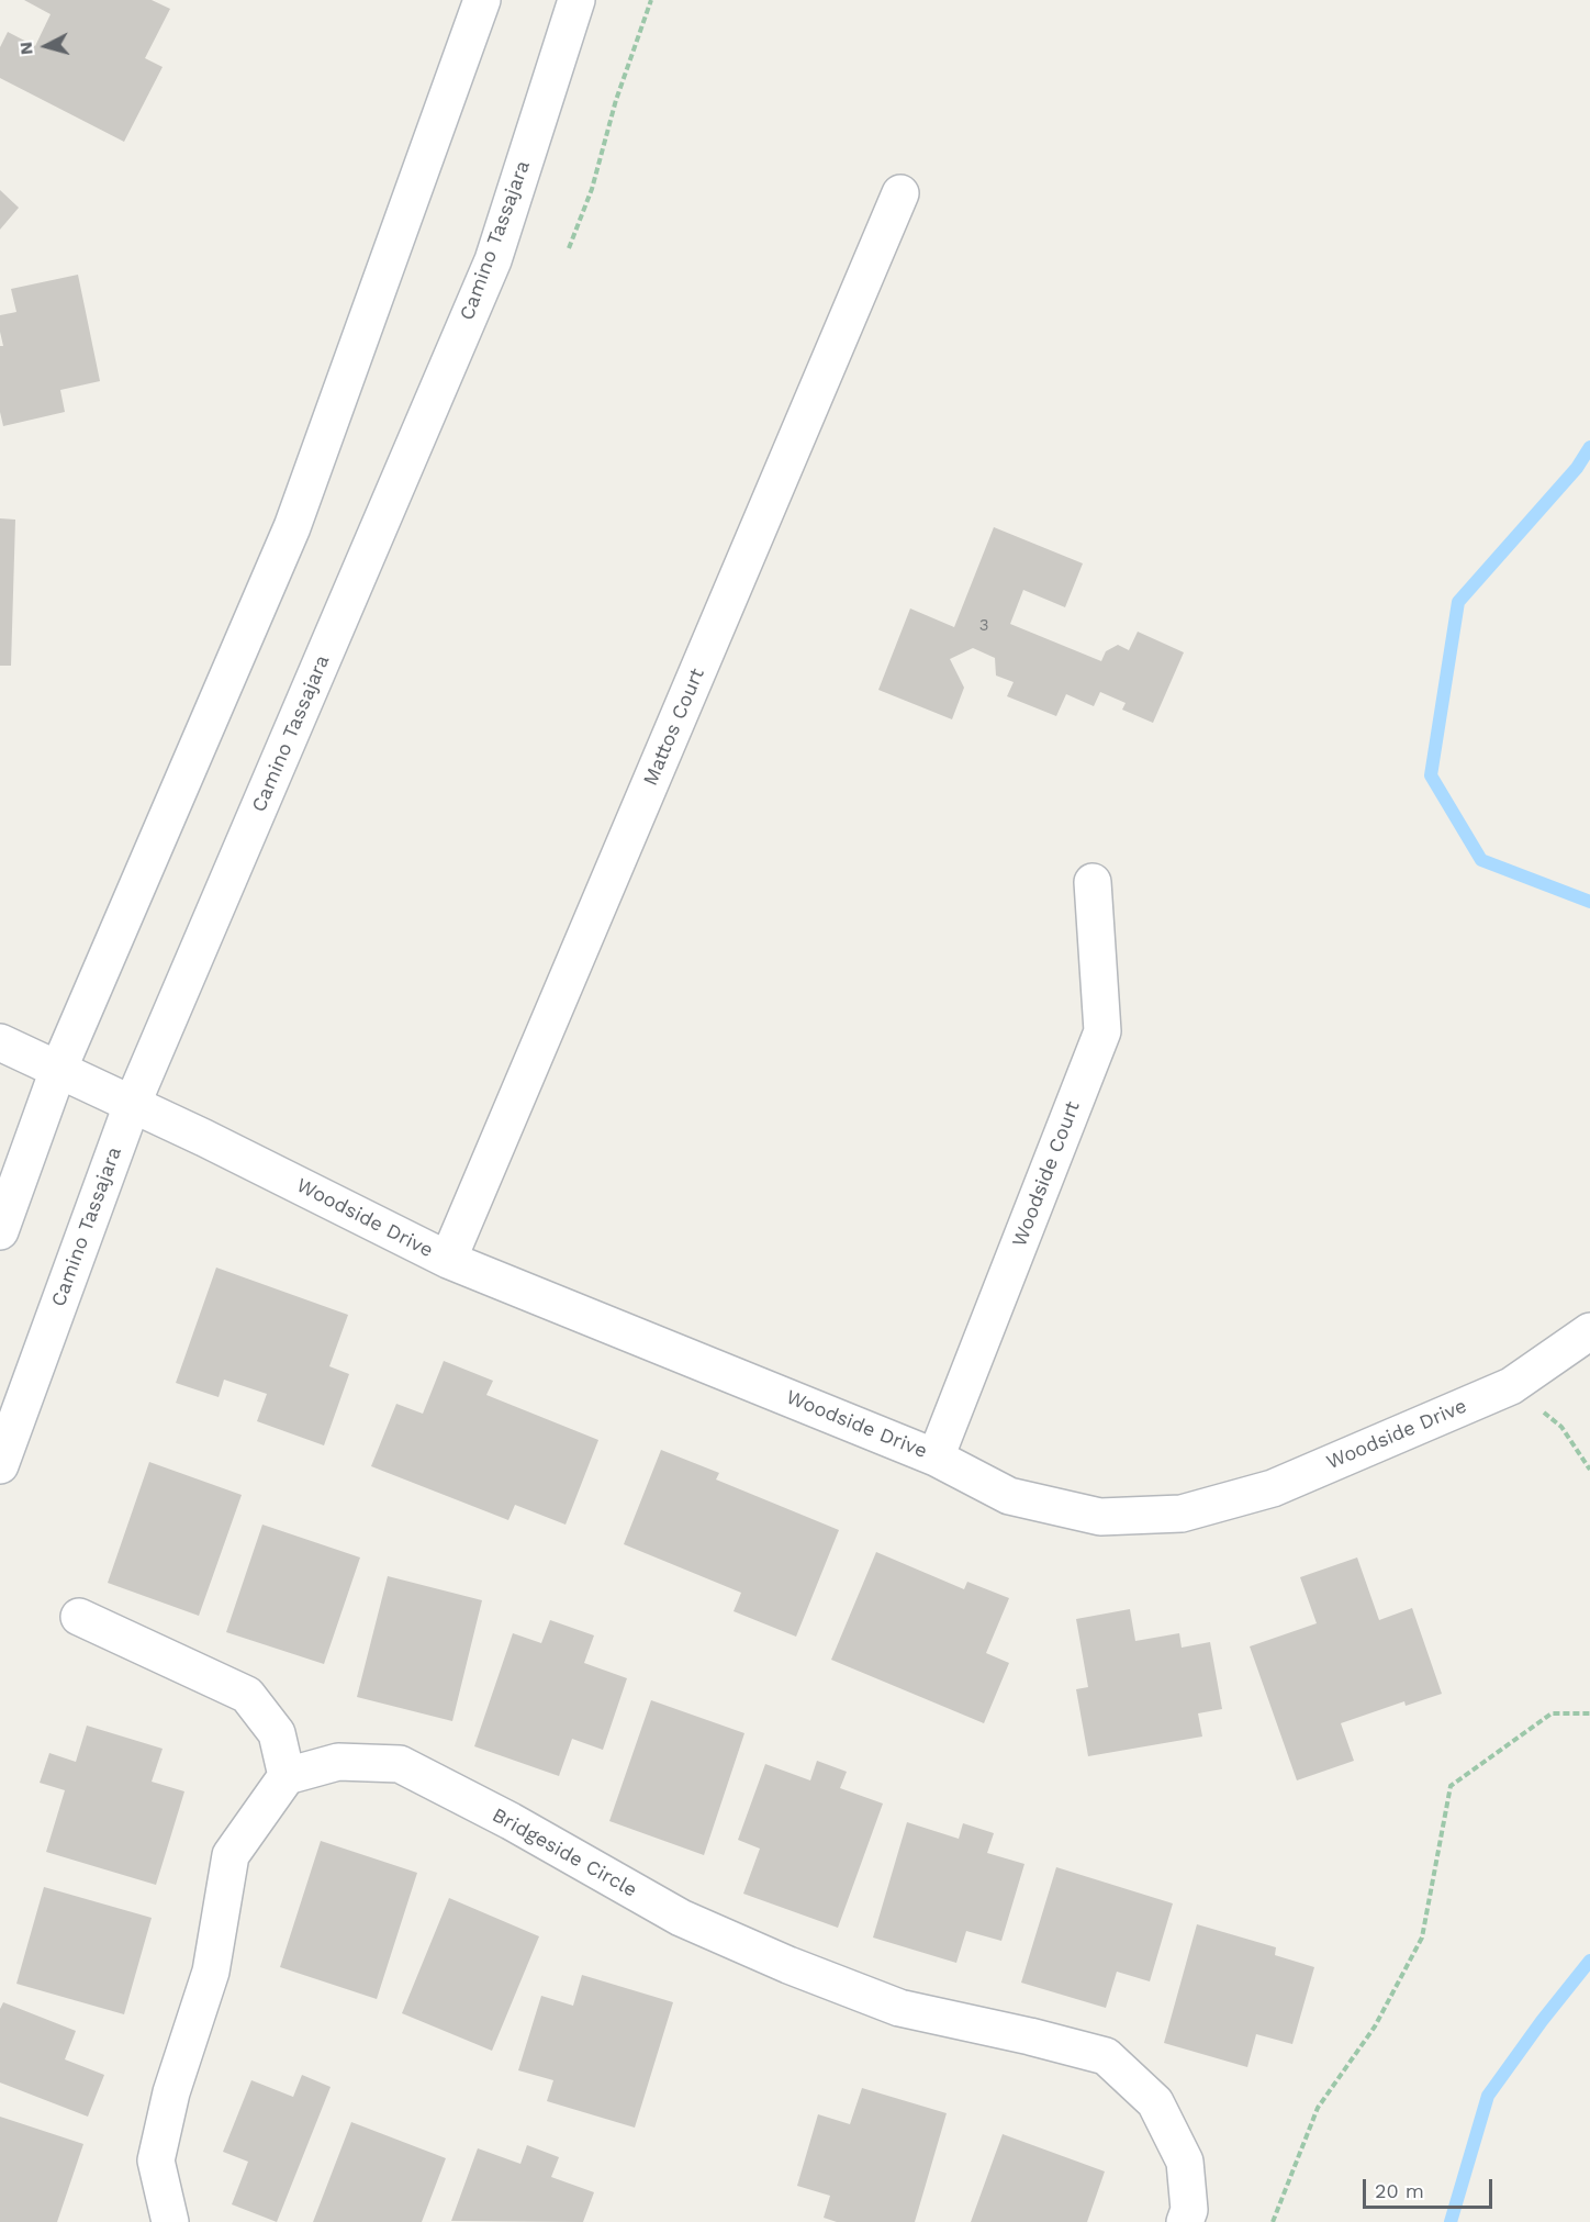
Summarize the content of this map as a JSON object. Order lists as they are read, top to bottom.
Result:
{
  "streets": {
    "street": [
      "Camino Tassajara",
      "Mattos Court",
      "Woodside Court",
      "Woodside Drive",
      "Bridgeside Circle"
    ]
  },
  "crossings": [
    ["Camino Tassajara", "Woodside Drive"],
    ["Mattos Court", "Woodside Drive"],
    ["Woodside Court", "Woodside Drive"]
  ],
  "house_numbers": ["3"],
  "scale_bar": "20 m",
  "north": "left"
}
